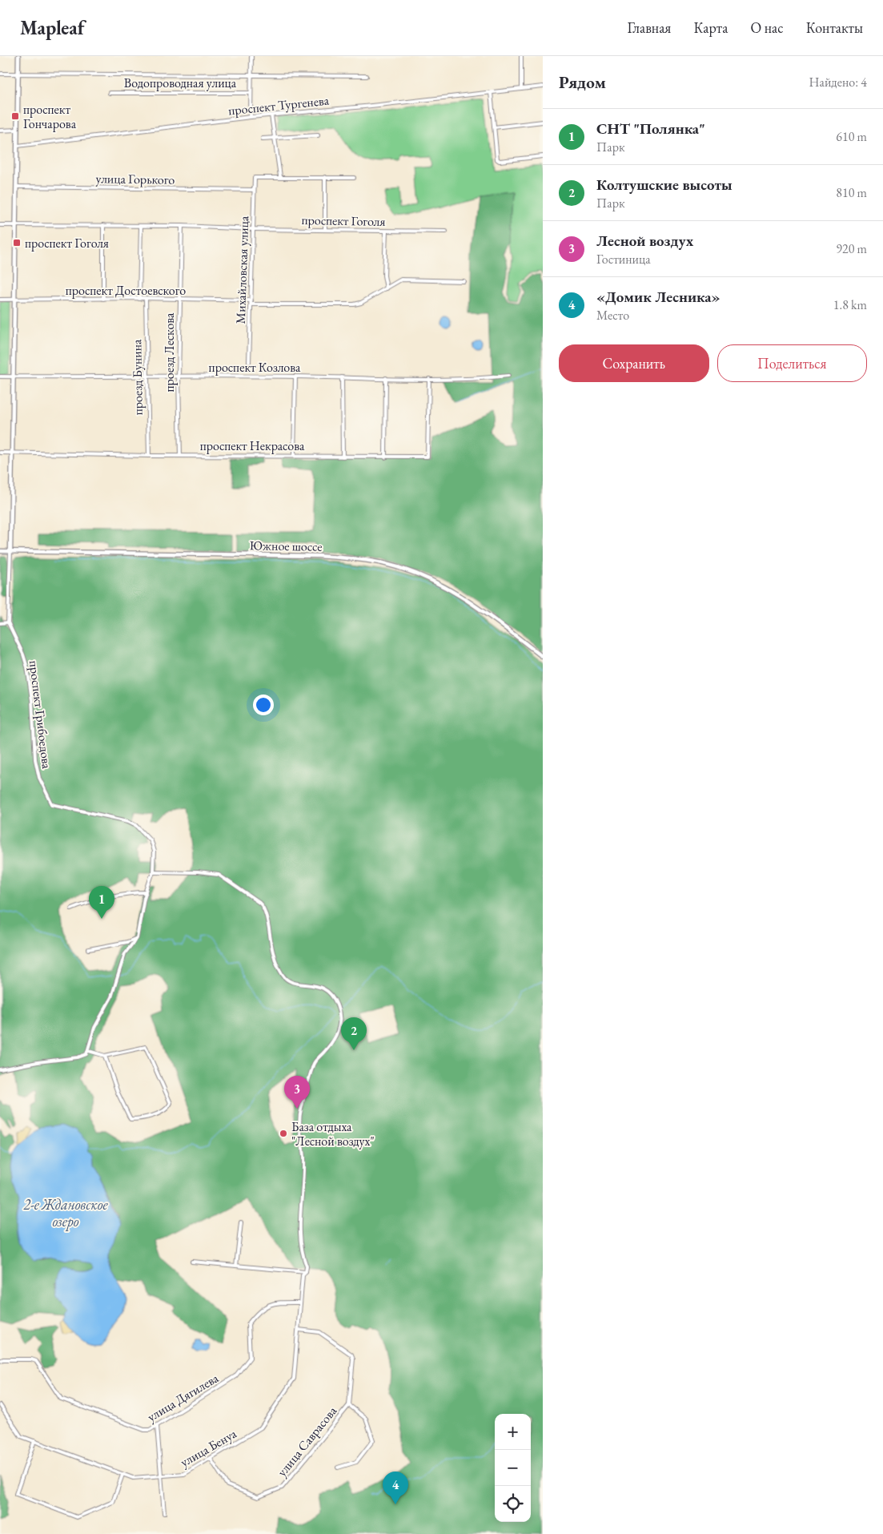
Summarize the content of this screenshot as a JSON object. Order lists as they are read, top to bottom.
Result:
{
  "streets": {
    "street": [
      "Водопроводная улица",
      "проспект Тургенева",
      "улица Горького",
      "проспект Гоголя",
      "Михайловская улица",
      "проспект Достоевского",
      "проезд Лескова",
      "проспект Козлова",
      "проезд Бунина",
      "проспект Некрасова",
      "Южное шоссе",
      "проспект Грибоедова",
      "улица Дягилева",
      "улица Саврасова",
      "улица Бенуа"
    ]
  },
  "crossings": [
    ["проспект Тургенева", "проспект Грибоедова"],
    ["улица Горького", "Михайловская улица"],
    ["улица Горького", "проспект Грибоедова"],
    ["проспект Гоголя", "Михайловская улица"],
    ["проспект Гоголя", "проезд Лескова"],
    ["проспект Гоголя", "проспект Грибоедова"],
    ["Михайловская улица", "проспект Достоевского"],
    ["проспект Достоевского", "проезд Лескова"],
    ["проспект Достоевского", "проезд Бунина"],
    ["проспект Достоевского", "проспект Грибоедова"],
    ["проезд Лескова", "проспект Козлова"],
    ["проезд Лескова", "проспект Некрасова"],
    ["проспект Козлова", "проезд Бунина"],
    ["проспект Козлова", "проспект Некрасова"],
    ["проспект Козлова", "проспект Грибоедова"],
    ["проезд Бунина", "проспект Некрасова"],
    ["проспект Некрасова", "проспект Грибоедова"],
    ["Южное шоссе", "проспект Грибоедова"],
    ["улица Дягилева", "улица Бенуа"],
    ["улица Саврасова", "улица Бенуа"]
  ],
  "water": ["2-е Ждановское озеро"],
  "places": {
    "transit": ["проспект Гончарова", "проспект Гоголя"],
    "other": ["База отдыха \"Лесной воздух\""]
  },
  "page": {
    "header": "Mapleaf",
    "nav": [
      "Главная",
      "Карта",
      "О нас",
      "Контакты"
    ],
    "heading": ["Рядом", "Найдено: 4"],
    "list": [
      {
        "mark": "1",
        "name": "СНТ \"Полянка\"",
        "note": "Парк",
        "value": "610 m"
      },
      {
        "mark": "2",
        "name": "Колтушские высоты",
        "note": "Парк",
        "value": "810 m"
      },
      {
        "mark": "3",
        "name": "Лесной воздух",
        "note": "Гостиница",
        "value": "920 m"
      },
      {
        "mark": "4",
        "name": "«Домик Лесника»",
        "note": "Место",
        "value": "1.8 km"
      }
    ],
    "buttons": ["Сохранить", "Поделиться"],
    "pins": [
      "1",
      "2",
      "3",
      "4"
    ],
    "map_buttons": ["+", "−"]
  }
}
